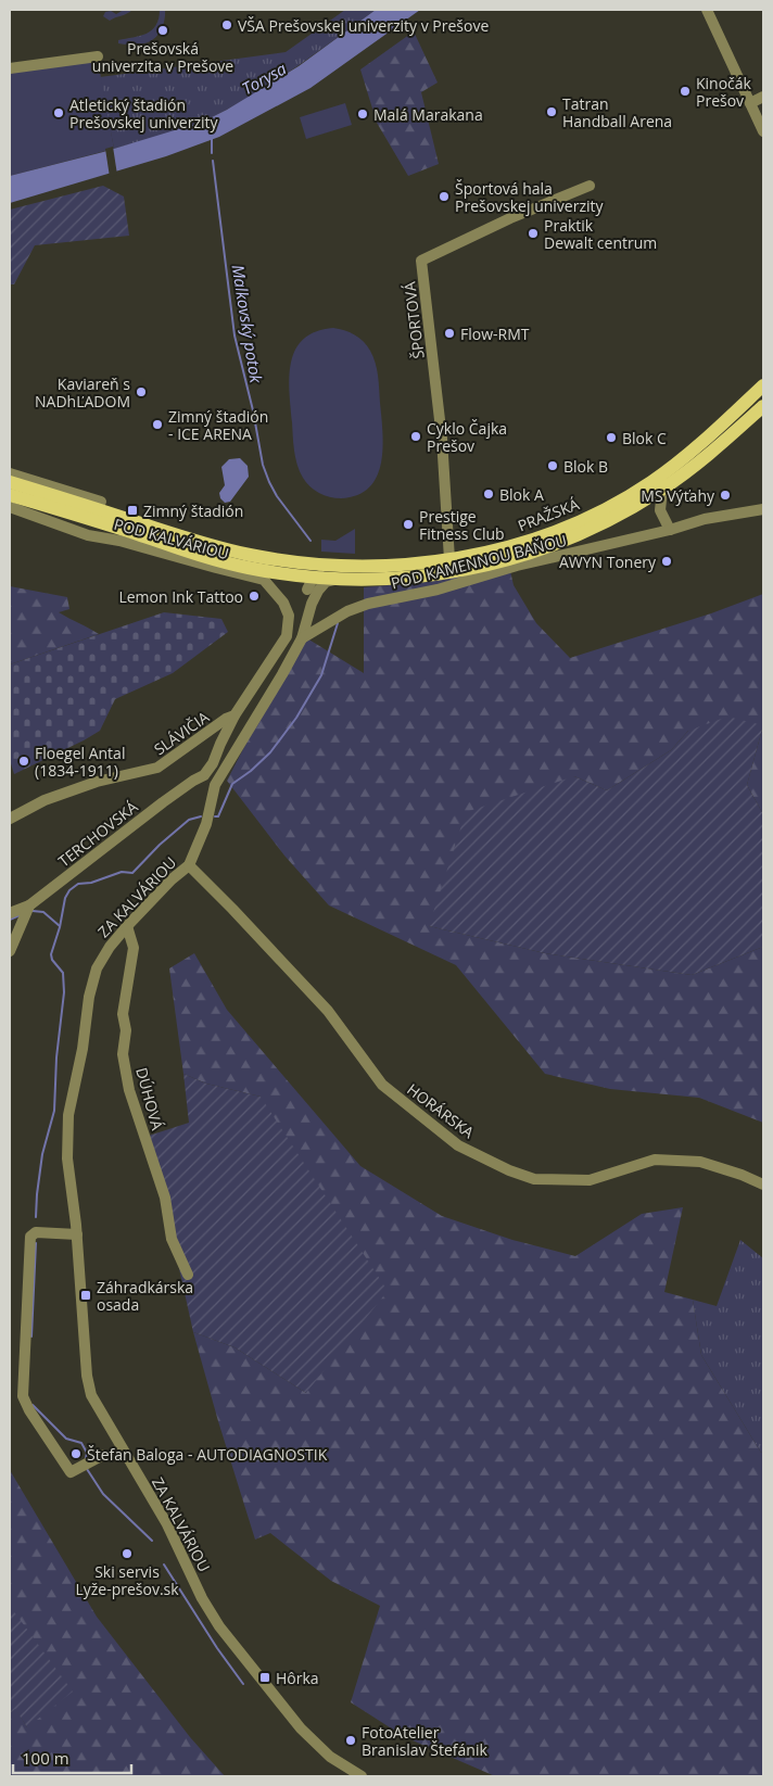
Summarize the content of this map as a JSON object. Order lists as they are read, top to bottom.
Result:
{
  "streets": {
    "main road": ["PRAŽSKÁ", "POD KALVÁRIOU"],
    "street": [
      "ŠPORTOVÁ",
      "POD KAMENNOU BAŇOU",
      "SLÁVIČIA",
      "TERCHOVSKÁ",
      "ZA KALVÁRIOU",
      "DÚHOVÁ",
      "HORÁRSKA"
    ]
  },
  "crossings": [
    ["ŠPORTOVÁ", "PRAŽSKÁ"],
    ["PRAŽSKÁ", "POD KALVÁRIOU"],
    ["PRAŽSKÁ", "ZA KALVÁRIOU"],
    ["POD KALVÁRIOU", "SLÁVIČIA"],
    ["POD KALVÁRIOU", "ZA KALVÁRIOU"],
    ["POD KAMENNOU BAŇOU", "ZA KALVÁRIOU"],
    ["SLÁVIČIA", "TERCHOVSKÁ"],
    ["ZA KALVÁRIOU", "DÚHOVÁ"],
    ["ZA KALVÁRIOU", "HORÁRSKA"]
  ],
  "water": ["Torysa", "Malkovský potok"],
  "places": {
    "other": [
      "VŠA Prešovskej univerzity v Prešove",
      "Prešovská univerzita v Prešove",
      "Kinočák Prešov",
      "Tatran Handball Arena",
      "Atletický štadión Prešovskej univerzity",
      "Malá Marakana",
      "Športová hala Prešovskej univerzity",
      "Praktik Dewalt centrum",
      "Flow-RMT",
      "Kaviareň s NADhĽADOM",
      "Zimný štadión - ICE ARENA",
      "Cyklo Čajka Prešov",
      "Blok C",
      "Blok B",
      "Blok A",
      "MS Výťahy",
      "Prestige Fitness Club",
      "AWYN Tonery",
      "Lemon Ink Tattoo",
      "Floegel Antal (1834-1911)",
      "Štefan Baloga - AUTODIAGNOSTIK",
      "Ski servis Lyže-prešov.sk",
      "FotoAtelier Branislav Štefánik"
    ],
    "transit": ["Zimný štadión", "Záhradkárska osada", "Hôrka"]
  },
  "scale_bar": "100 m"
}
